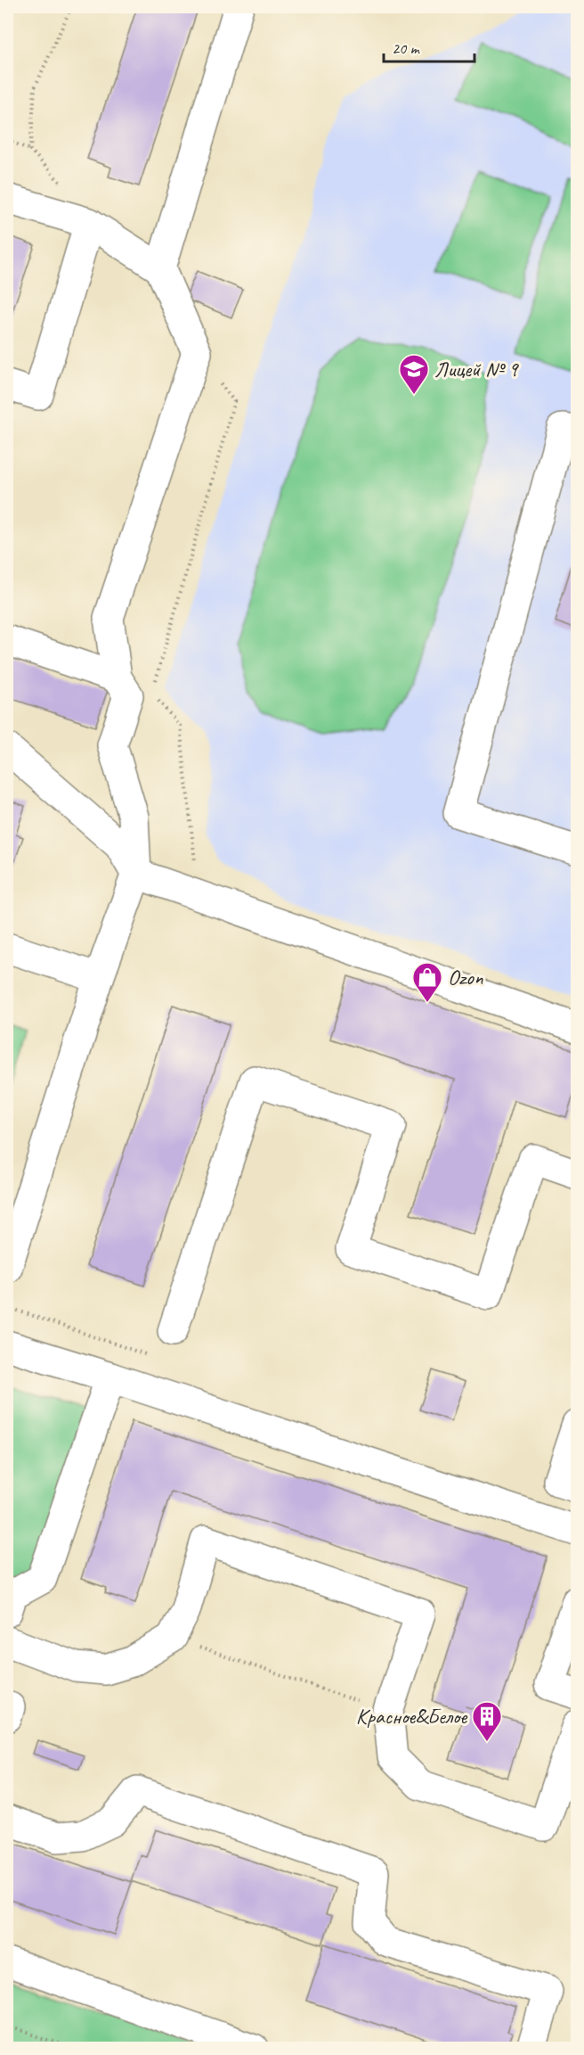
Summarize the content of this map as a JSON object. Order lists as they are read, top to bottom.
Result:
{
  "places": {
    "school or university": ["Лицей № 9"],
    "shop": ["Ozon"],
    "building": ["Красное&Белое"]
  },
  "scale_bar": "20 m"
}
